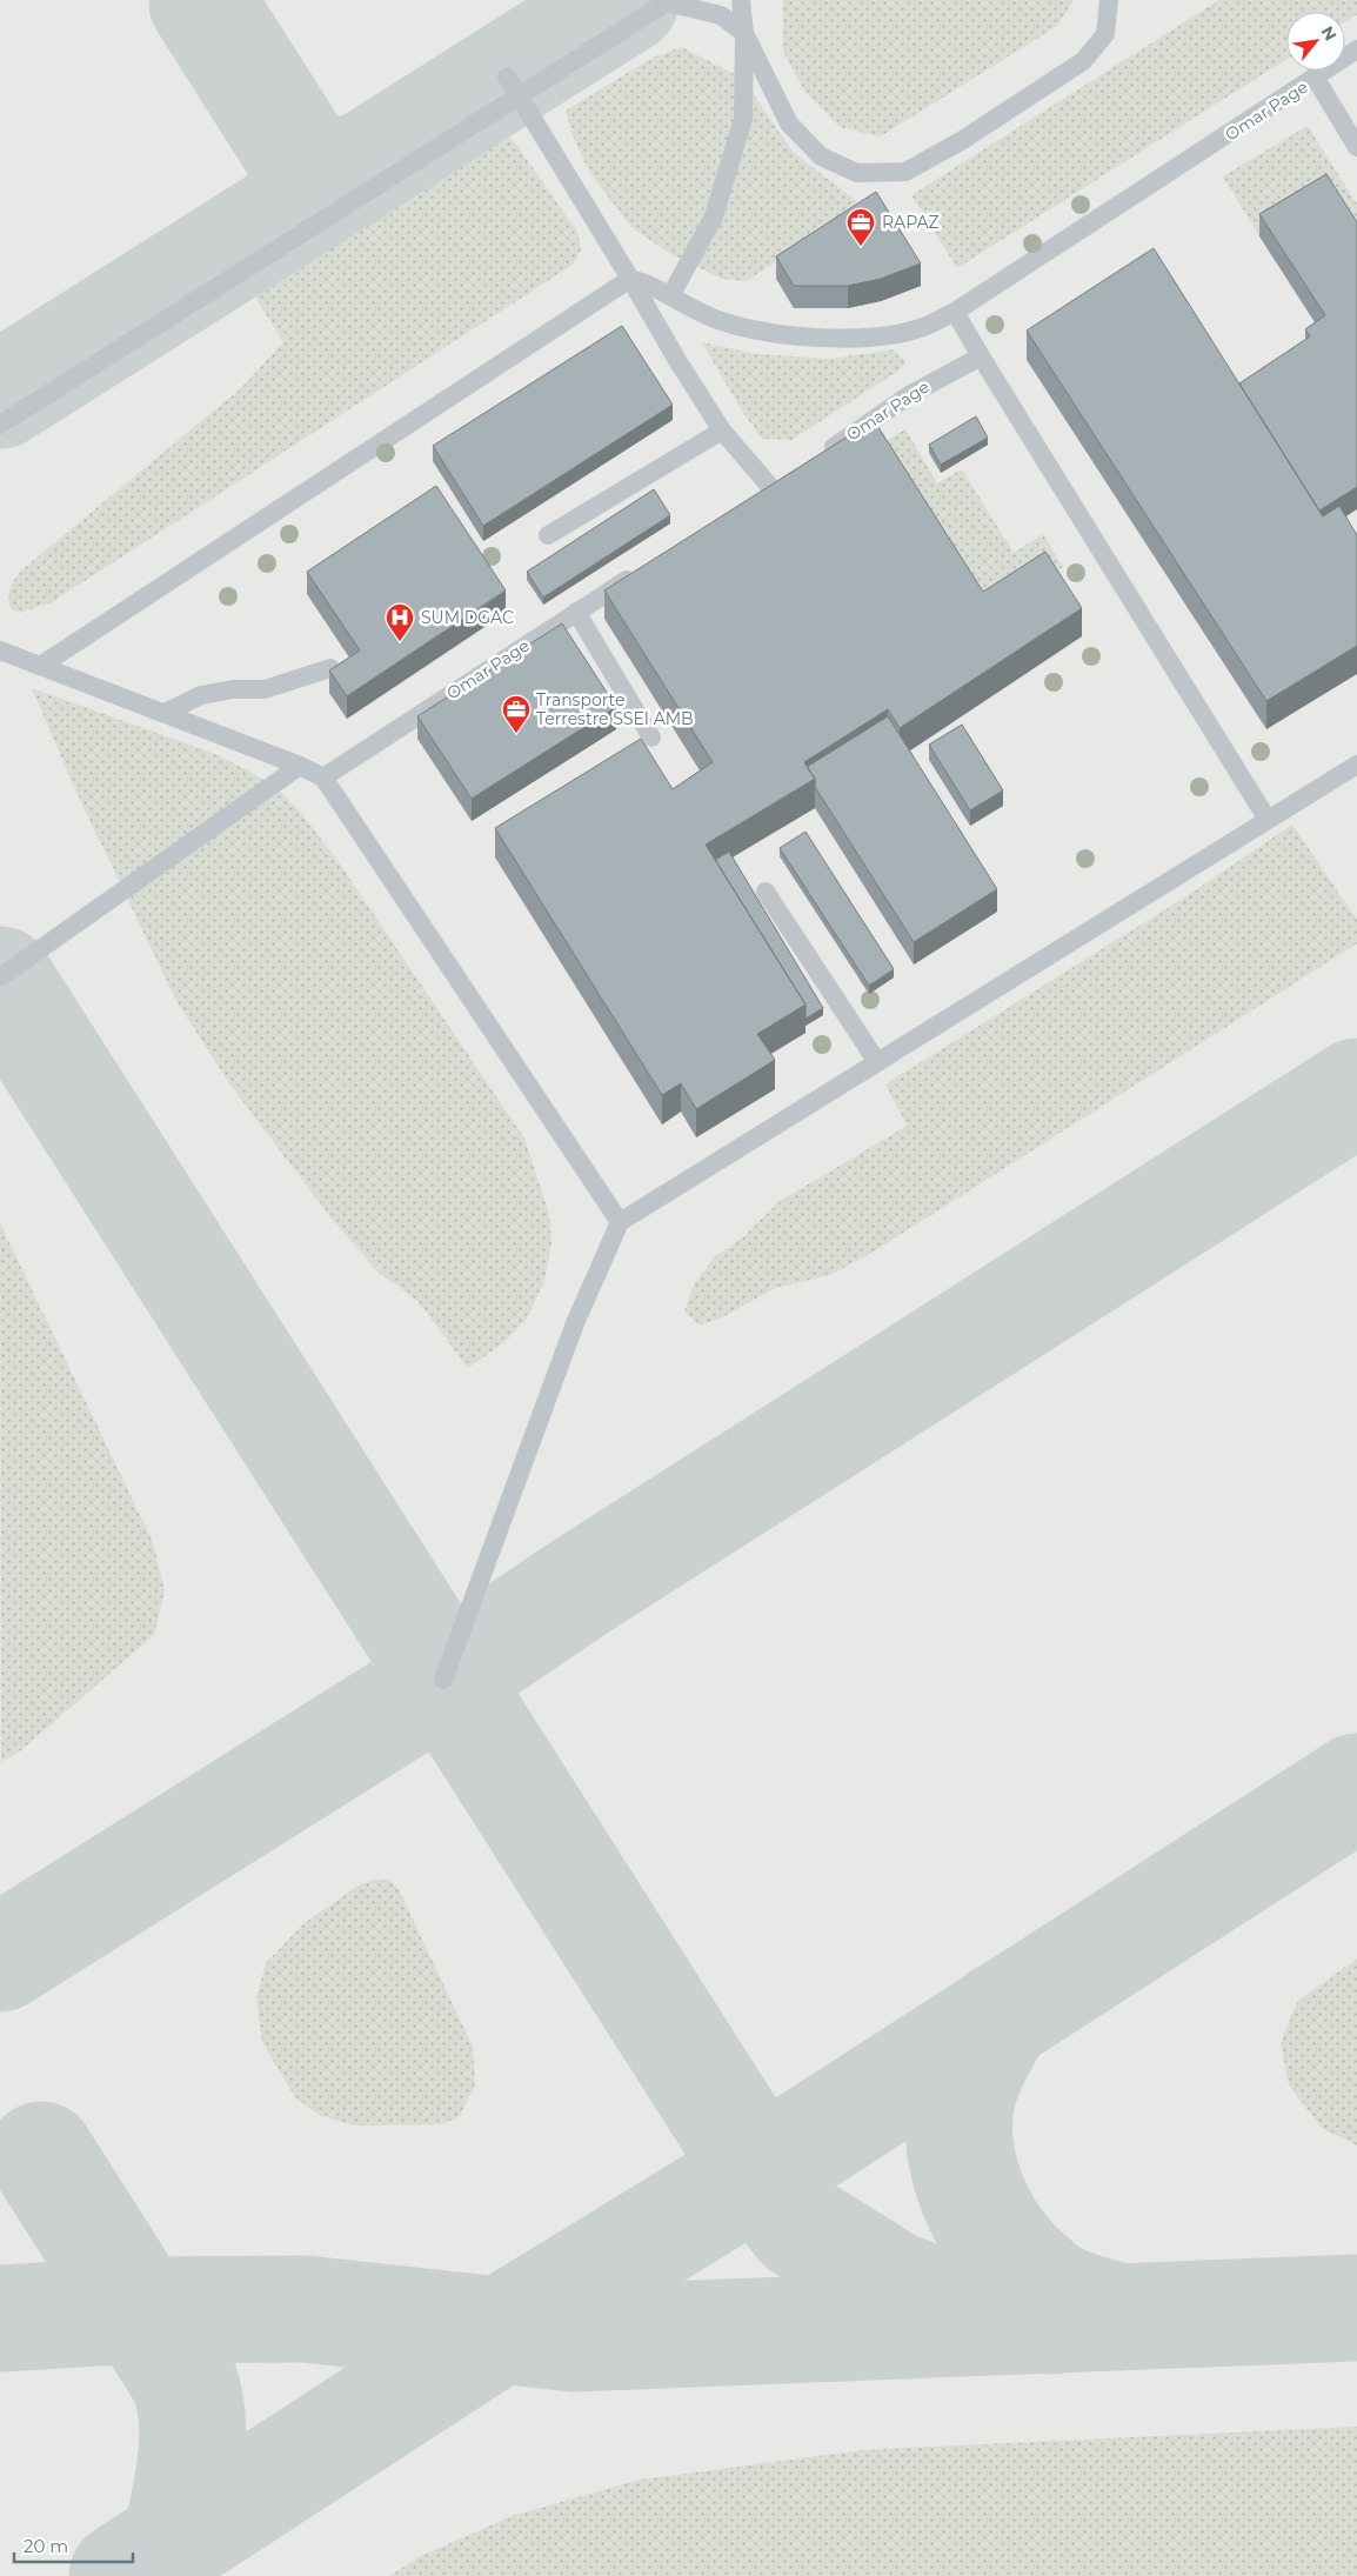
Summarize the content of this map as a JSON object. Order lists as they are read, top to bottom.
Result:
{
  "streets": {
    "lane": ["Omar Page"]
  },
  "places": {
    "office": ["RAPAZ", "Transporte Terrestre SSEI AMB"],
    "hospital": ["SUM DGAC"]
  },
  "scale_bar": "20 m",
  "north": "top right"
}
